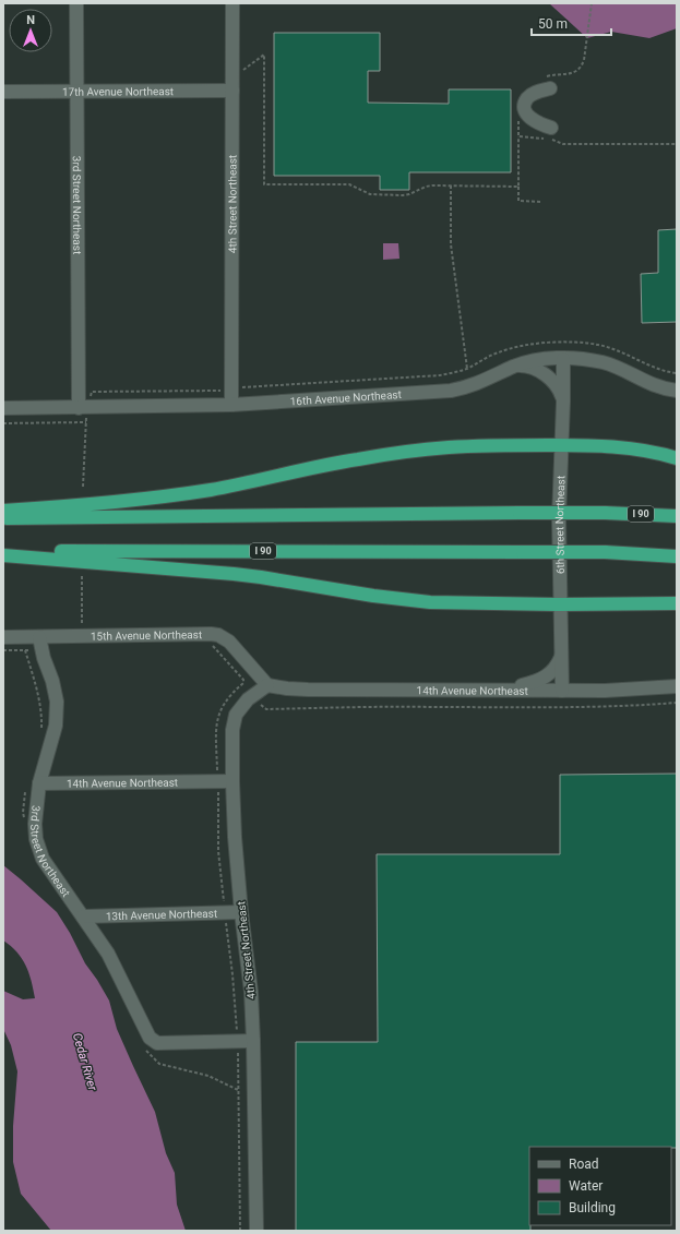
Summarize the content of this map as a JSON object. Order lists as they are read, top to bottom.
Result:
{
  "streets": {
    "highway": ["I 90"],
    "street": [
      "17th Avenue Northeast",
      "4th Street Northeast",
      "3rd Street Northeast",
      "16th Avenue Northeast",
      "6th Street Northeast",
      "15th Avenue Northeast",
      "14th Avenue Northeast",
      "13th Avenue Northeast"
    ]
  },
  "crossings": [
    ["17th Avenue Northeast", "4th Street Northeast"],
    ["17th Avenue Northeast", "3rd Street Northeast"],
    ["4th Street Northeast", "16th Avenue Northeast"],
    ["4th Street Northeast", "15th Avenue Northeast"],
    ["4th Street Northeast", "14th Avenue Northeast"],
    ["4th Street Northeast", "13th Avenue Northeast"],
    ["3rd Street Northeast", "16th Avenue Northeast"],
    ["3rd Street Northeast", "15th Avenue Northeast"],
    ["3rd Street Northeast", "14th Avenue Northeast"],
    ["3rd Street Northeast", "13th Avenue Northeast"],
    ["16th Avenue Northeast", "6th Street Northeast"],
    ["6th Street Northeast", "14th Avenue Northeast"],
    ["15th Avenue Northeast", "14th Avenue Northeast"]
  ],
  "water": ["Cedar River"],
  "legend": ["Road", "Water", "Building"],
  "scale_bar": "50 m",
  "north": "top"
}
